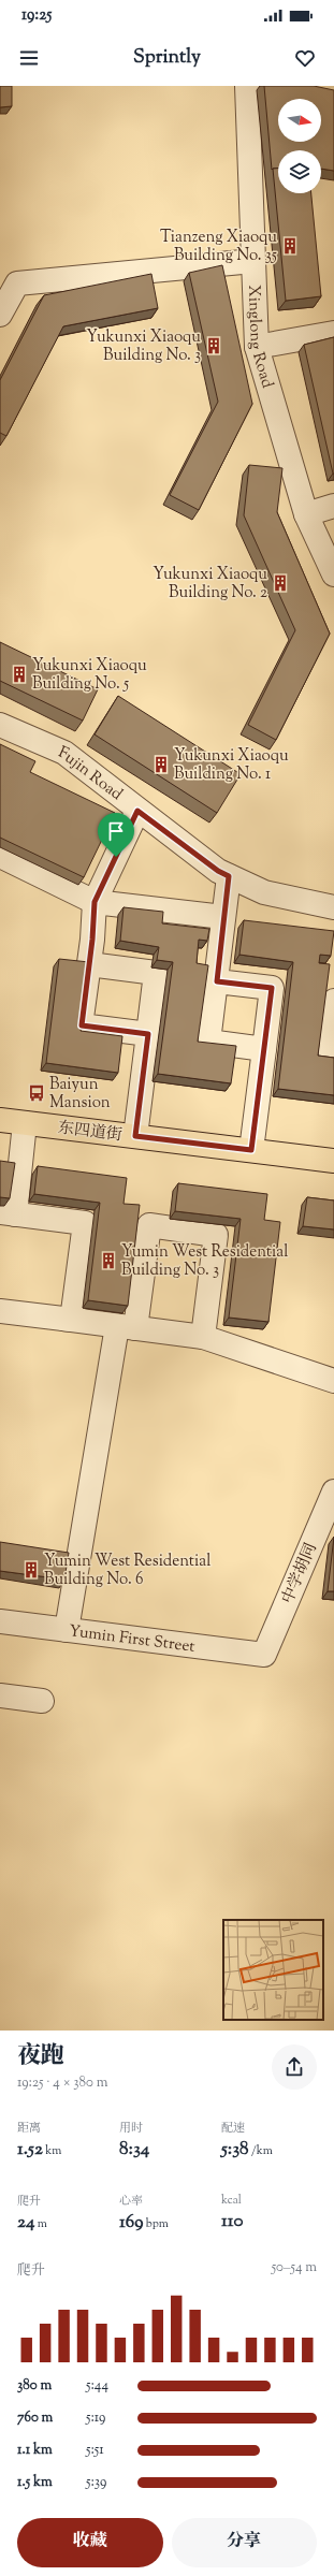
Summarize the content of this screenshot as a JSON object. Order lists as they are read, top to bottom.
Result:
{
  "streets": {
    "main road": ["东四道街"],
    "street": [
      "Xinglong Road",
      "Fujin Road",
      "中学胡同",
      "Yumin First Street"
    ]
  },
  "crossings": [
    ["中学胡同", "Yumin First Street"]
  ],
  "places": {
    "building": [
      "Tianzeng Xiaoqu Building No. 35",
      "Yukunxi Xiaoqu Building No. 3",
      "Yukunxi Xiaoqu Building No. 2",
      "Yukunxi Xiaoqu Building No. 5",
      "Yukunxi Xiaoqu Building No. 1",
      "Yumin West Residential Building No. 3",
      "Yumin West Residential Building No. 6"
    ],
    "bus stop": ["Baiyun Mansion"]
  },
  "north": "right",
  "page": {
    "status": "19:25",
    "header": "Sprintly",
    "heading": ["夜跑", "19:25 · 4 × 380 m"],
    "stats": [
      ["距离", "1.52 km"],
      ["用时", "8:34"],
      ["配速", "5:38 /km"],
      ["爬升", "24 m"],
      ["心率", "169 bpm"],
      ["kcal", "110"]
    ],
    "chart": ["爬升", "50–54 m"],
    "list": [
      {
        "name": "380 m",
        "note": "5:44"
      },
      {
        "name": "760 m",
        "note": "5:19"
      },
      {
        "name": "1.1 km",
        "note": "5:51"
      },
      {
        "name": "1.5 km",
        "note": "5:39"
      }
    ],
    "buttons": ["收藏", "分享"]
  }
}
